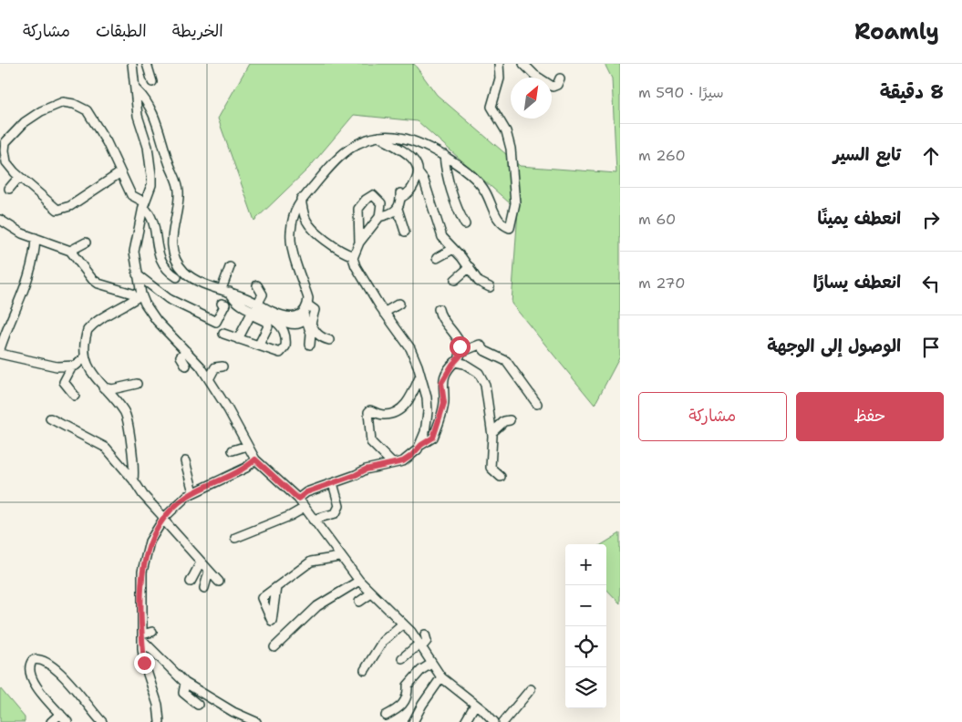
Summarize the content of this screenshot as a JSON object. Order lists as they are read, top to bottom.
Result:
{
  "north": "top right",
  "page": {
    "header": "Roamly",
    "nav": ["الخريطة", "الطبقات", "مشاركة"],
    "heading": ["8 دقيقة", "سيرًا · 590 m"],
    "list": [
      ["تابع السير", "260 m"],
      ["انعطف يمينًا", "60 m"],
      ["انعطف يسارًا", "270 m"],
      "الوصول إلى الوجهة"
    ],
    "buttons": ["حفظ", "مشاركة"],
    "map_buttons": ["+", "−"]
  }
}
